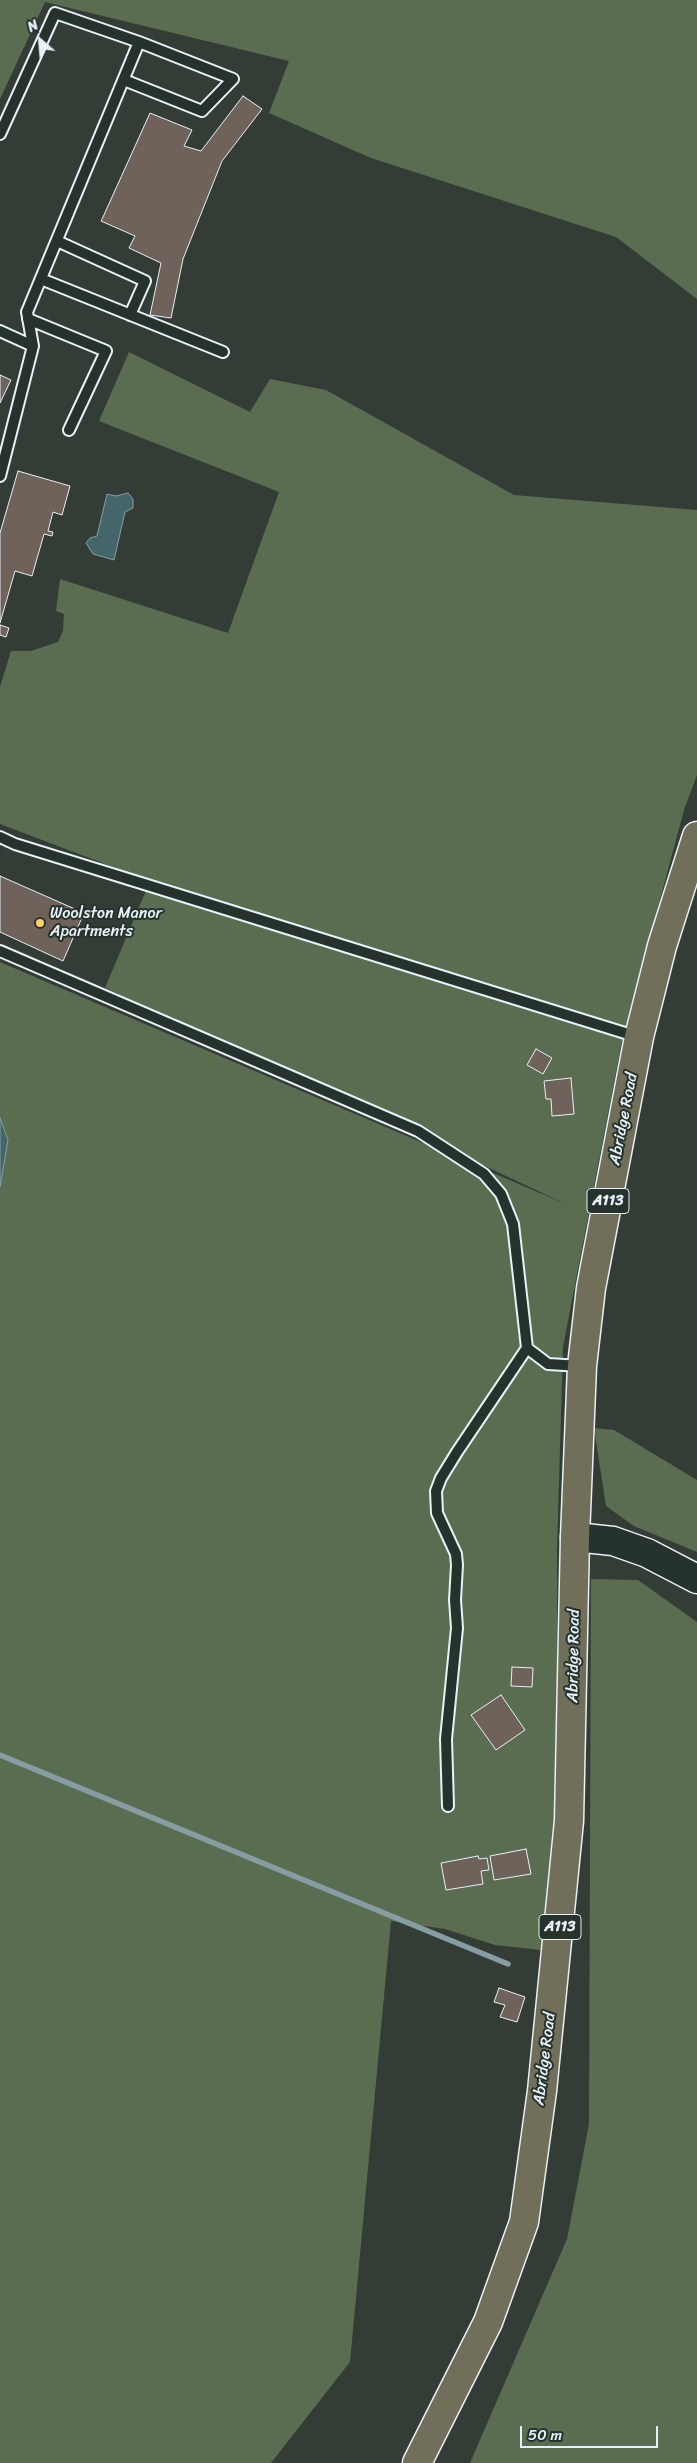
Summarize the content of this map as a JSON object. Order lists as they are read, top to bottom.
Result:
{
  "streets": {
    "main road": ["Abridge Road", "A113"]
  },
  "places": ["Woolston Manor Apartments"],
  "scale_bar": "50 m",
  "north": "top left"
}
